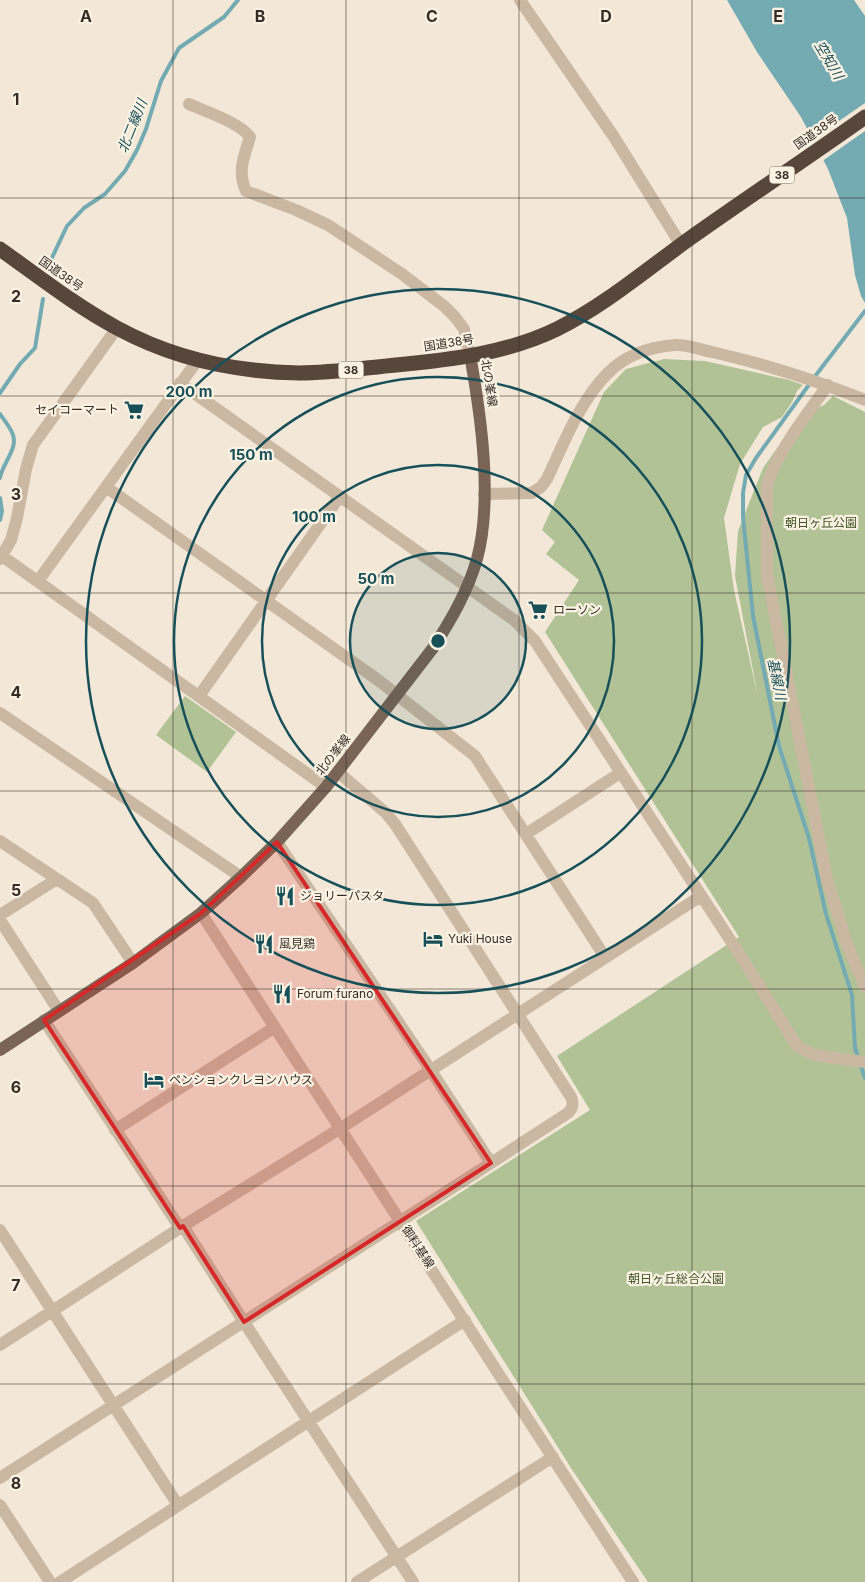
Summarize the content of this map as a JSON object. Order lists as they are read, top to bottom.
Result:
{
  "streets": {
    "highway": ["国道38号", "38"],
    "main road": ["北の峯線"],
    "street": ["御料基線"]
  },
  "crossings": [
    ["国道38号", "北の峯線"],
    ["北の峯線", "御料基線"]
  ],
  "water": ["空知川", "北二線川", "基線川"],
  "parks": ["朝日ヶ丘公園", "朝日ヶ丘総合公園"],
  "places": {
    "supermarket": ["セイコーマート", "ローソン"],
    "restaurant": ["ジョリーパスタ", "風見鶏", "Forum furano"],
    "hotel": ["Yuki House", "ペンションクレヨンハウス"]
  },
  "grid": {
    "columns": [
      "A",
      "B",
      "C",
      "D",
      "E"
    ],
    "rows": [
      "1",
      "2",
      "3",
      "4",
      "5",
      "6",
      "7",
      "8"
    ]
  },
  "rings": [
    "200 m",
    "150 m",
    "100 m",
    "50 m"
  ]
}
